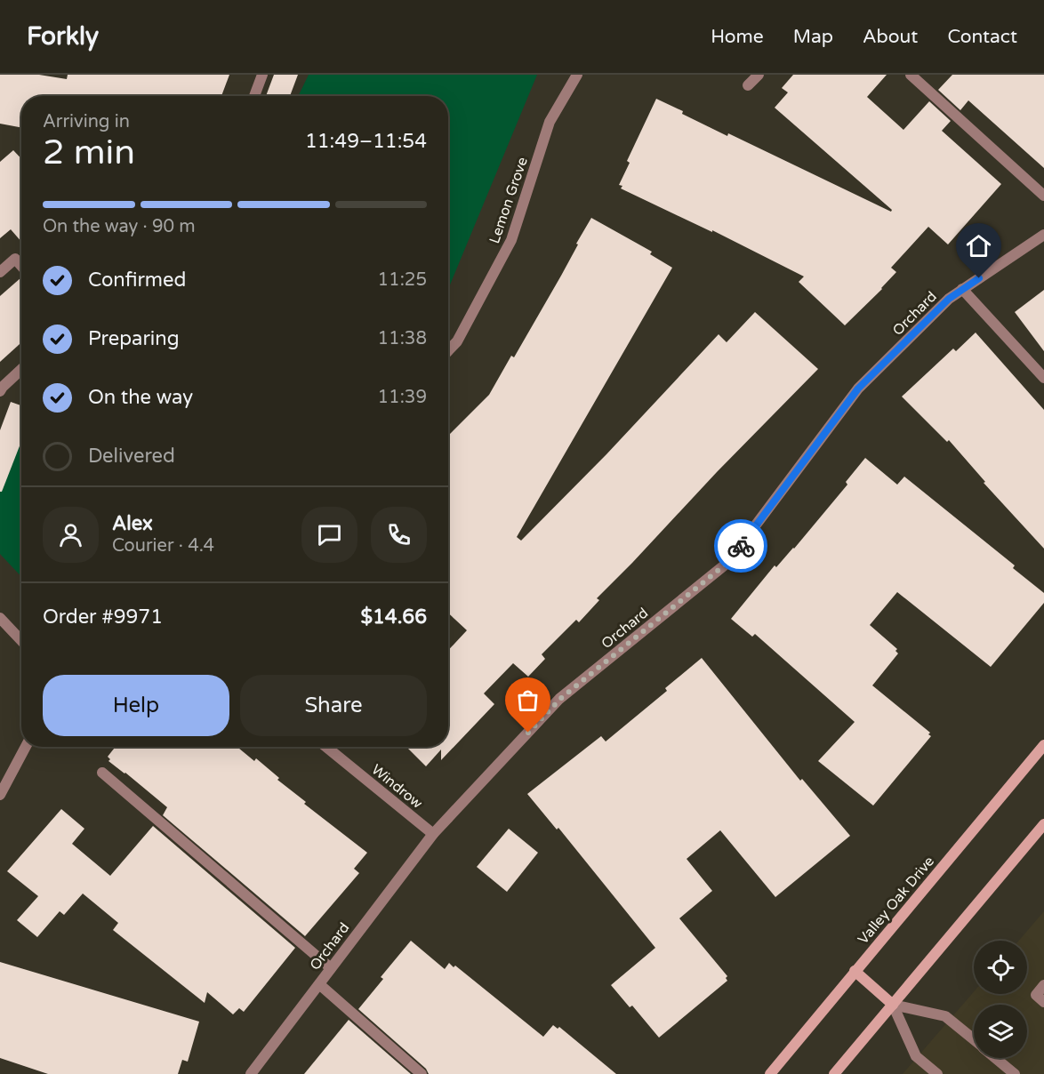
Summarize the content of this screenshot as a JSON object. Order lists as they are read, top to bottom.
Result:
{
  "streets": {
    "street": [
      "Lemon Grove",
      "Orchard",
      "Windrow",
      "Valley Oak Drive"
    ]
  },
  "crossings": [
    ["Orchard", "Windrow"]
  ],
  "page": {
    "header": "Forkly",
    "nav": [
      "Home",
      "Map",
      "About",
      "Contact"
    ],
    "heading": ["2 min", "Arriving in", "11:49–11:54"],
    "panel": [
      "Alex",
      "Courier · 4.4",
      "Order #9971",
      "$14.66"
    ],
    "bar": "On the way · 90 m",
    "list": [
      ["Confirmed", "11:25"],
      ["Preparing", "11:38"],
      ["On the way", "11:39"],
      "Delivered"
    ],
    "buttons": ["Help", "Share"]
  }
}
